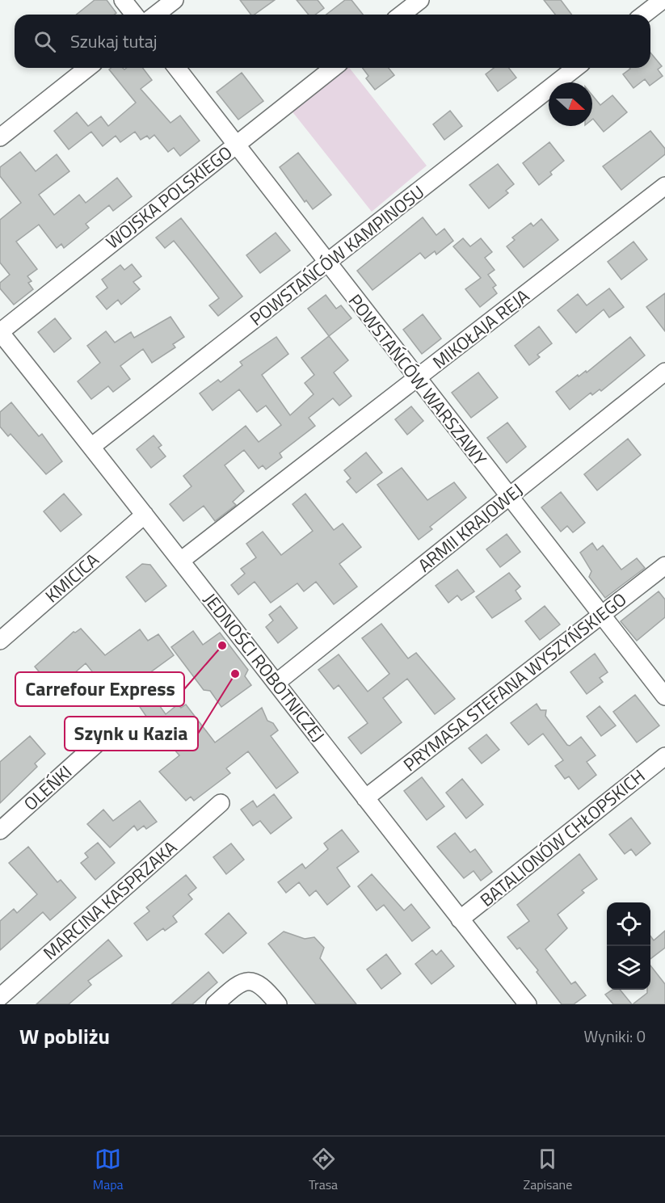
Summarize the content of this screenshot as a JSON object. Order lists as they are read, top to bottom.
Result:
{
  "streets": {
    "street": [
      "WOJSKA POLSKIEGO",
      "POWSTAŃCÓW KAMPINOSU",
      "MIKOŁAJA REJA",
      "POWSTAŃCÓW WARSZAWY",
      "ARMII KRAJOWEJ",
      "KMICICA",
      "JEDNOŚCI ROBOTNICZEJ",
      "PRYMASA STEFANA WYSZYŃSKIEGO",
      "OLEŃKI",
      "BATALIONÓW CHŁOPSKICH",
      "MARCINA KASPRZAKA"
    ]
  },
  "crossings": [
    ["WOJSKA POLSKIEGO", "POWSTAŃCÓW WARSZAWY"],
    ["WOJSKA POLSKIEGO", "JEDNOŚCI ROBOTNICZEJ"],
    ["POWSTAŃCÓW KAMPINOSU", "POWSTAŃCÓW WARSZAWY"],
    ["POWSTAŃCÓW KAMPINOSU", "JEDNOŚCI ROBOTNICZEJ"],
    ["MIKOŁAJA REJA", "POWSTAŃCÓW WARSZAWY"],
    ["MIKOŁAJA REJA", "JEDNOŚCI ROBOTNICZEJ"],
    ["POWSTAŃCÓW WARSZAWY", "ARMII KRAJOWEJ"],
    ["POWSTAŃCÓW WARSZAWY", "PRYMASA STEFANA WYSZYŃSKIEGO"],
    ["ARMII KRAJOWEJ", "JEDNOŚCI ROBOTNICZEJ"],
    ["KMICICA", "JEDNOŚCI ROBOTNICZEJ"],
    ["JEDNOŚCI ROBOTNICZEJ", "PRYMASA STEFANA WYSZYŃSKIEGO"],
    ["JEDNOŚCI ROBOTNICZEJ", "BATALIONÓW CHŁOPSKICH"]
  ],
  "places": ["Carrefour Express", "Szynk u Kazia"],
  "north": "right",
  "page": {
    "search": "Szukaj tutaj",
    "heading": ["W pobliżu", "Wyniki: 0"],
    "nav": ["Mapa", "Trasa", "Zapisane"]
  }
}
